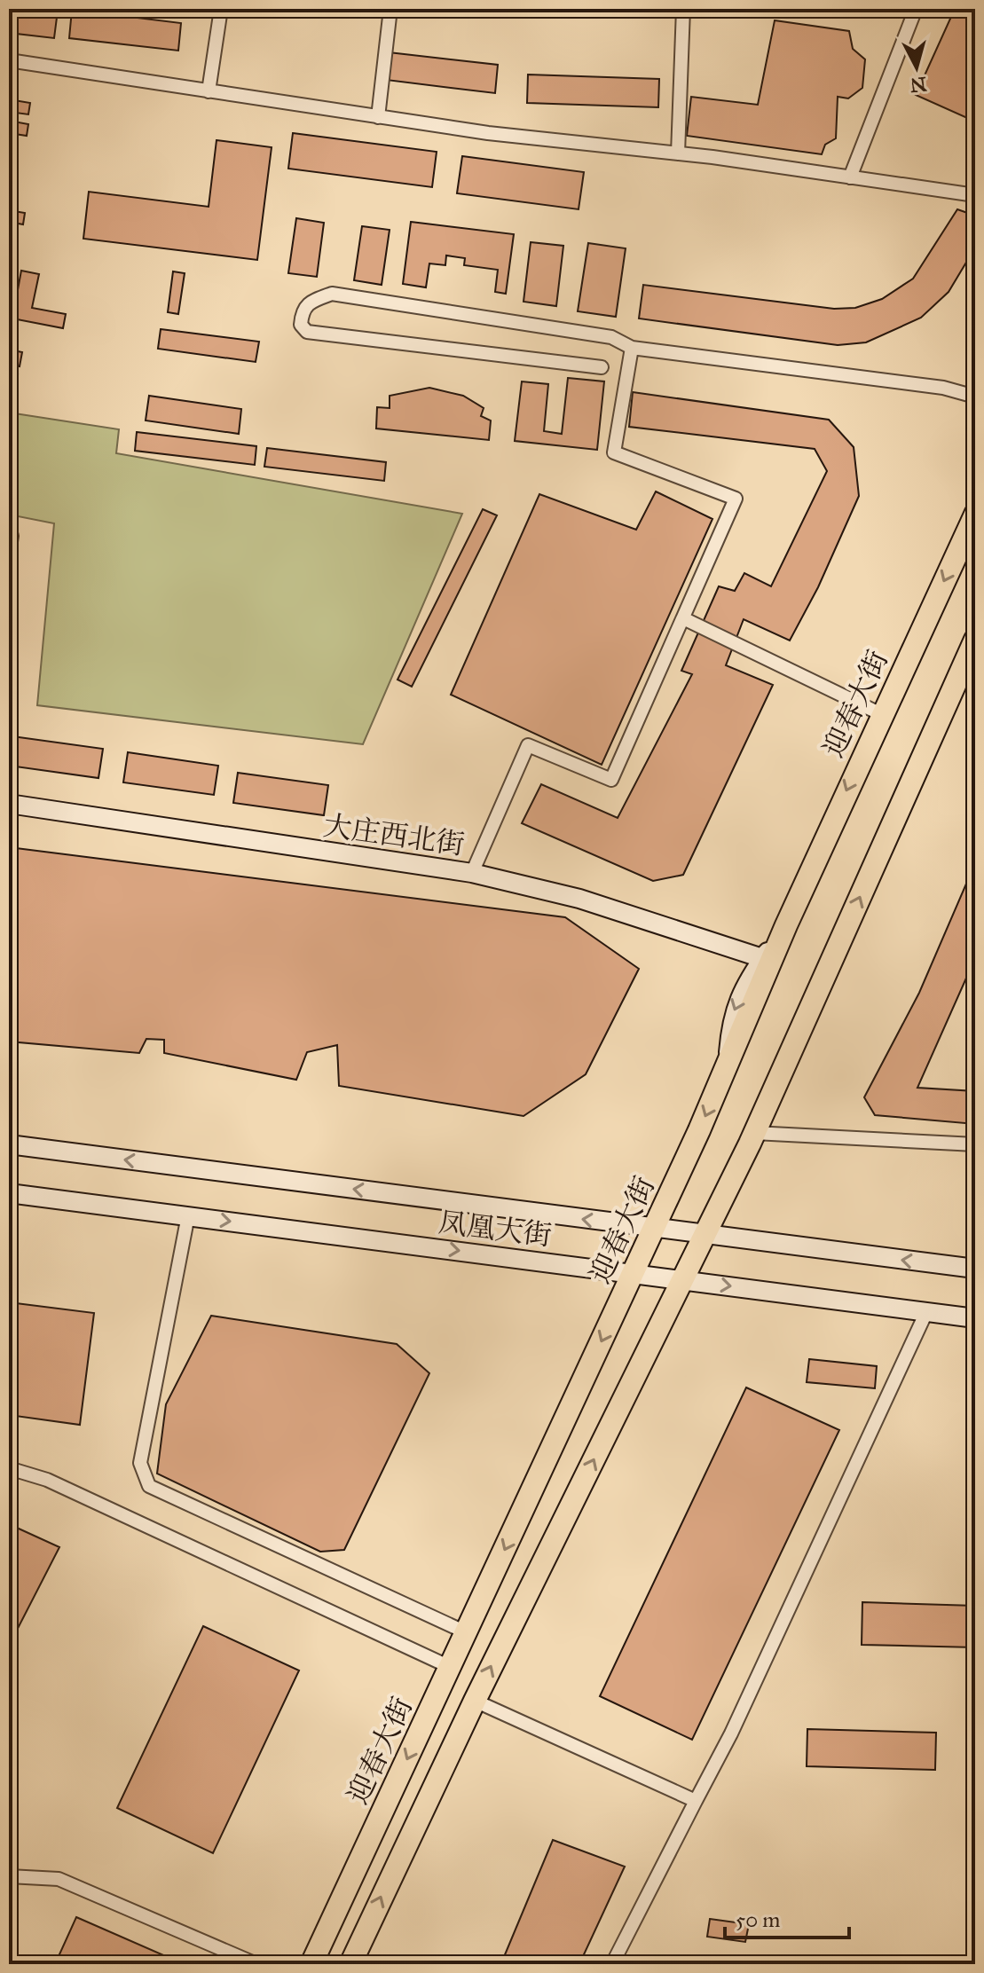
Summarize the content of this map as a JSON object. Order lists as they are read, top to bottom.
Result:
{
  "streets": {
    "main road": ["迎春大街", "大庄西北街", "凤凰大街"]
  },
  "crossings": [
    ["迎春大街", "凤凰大街"]
  ],
  "scale_bar": "50 m",
  "north": "bottom"
}
